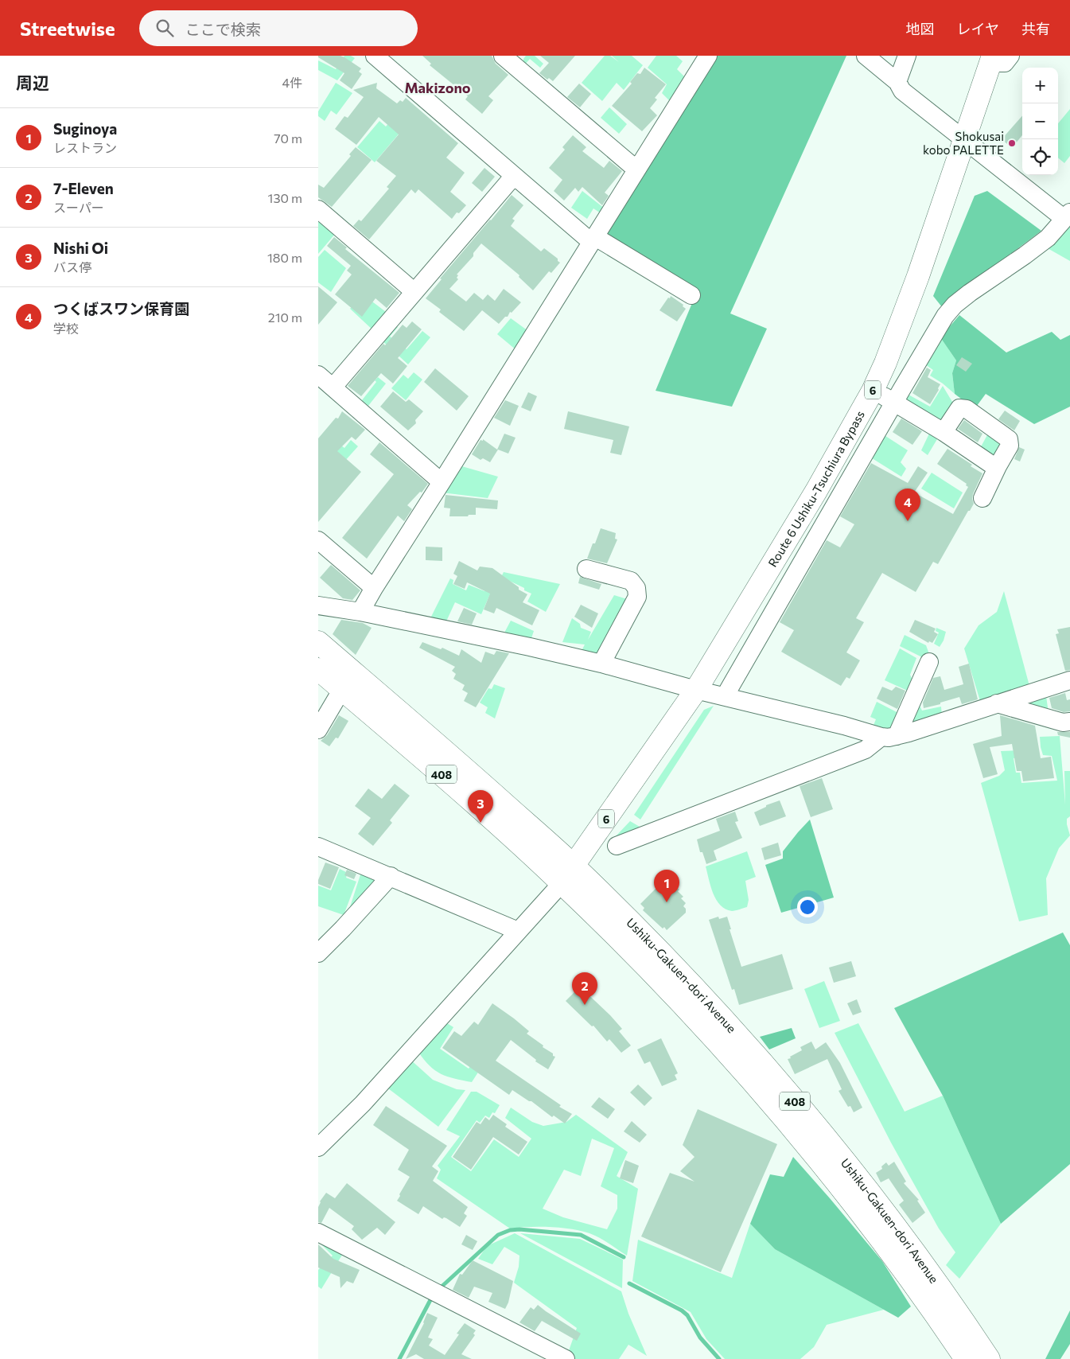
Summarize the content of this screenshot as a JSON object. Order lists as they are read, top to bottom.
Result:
{
  "streets": {
    "highway": [
      "6",
      "Route 6 Ushiku-Tsuchiura Bypass",
      "408",
      "Ushiku-Gakuen-dori Avenue"
    ]
  },
  "crossings": [
    ["Route 6 Ushiku-Tsuchiura Bypass", "Ushiku-Gakuen-dori Avenue"]
  ],
  "districts": ["Makizono"],
  "places": ["Shokusai kobo PALETTE"],
  "page": {
    "header": "Streetwise",
    "search": "ここで検索",
    "nav": ["地図", "レイヤ", "共有"],
    "heading": ["周辺", "4件"],
    "map_buttons": ["+", "−"],
    "list": [
      {
        "mark": "1",
        "name": "Suginoya",
        "note": "レストラン",
        "value": "70 m"
      },
      {
        "mark": "2",
        "name": "7-Eleven",
        "note": "スーパー",
        "value": "130 m"
      },
      {
        "mark": "3",
        "name": "Nishi Oi",
        "note": "バス停",
        "value": "180 m"
      },
      {
        "mark": "4",
        "name": "つくばスワン保育園",
        "note": "学校",
        "value": "210 m"
      }
    ],
    "pins": [
      "4",
      "3",
      "1",
      "2"
    ]
  }
}
